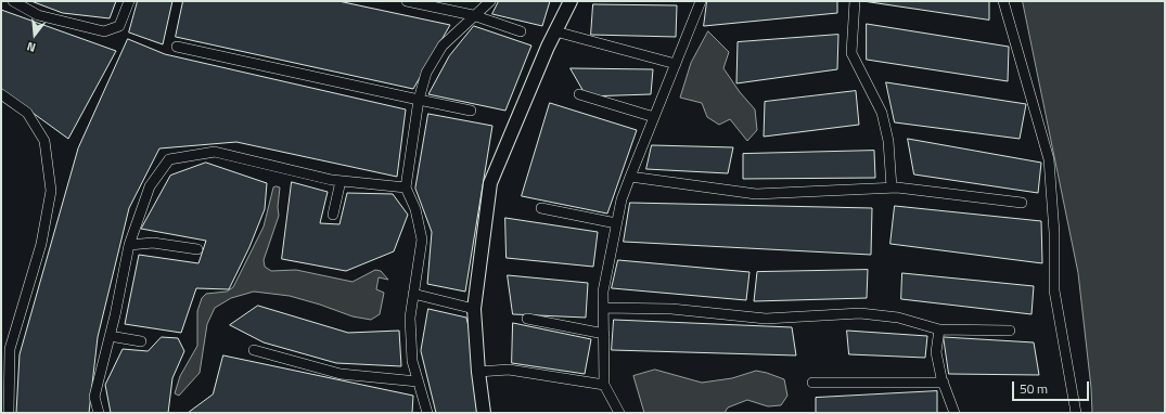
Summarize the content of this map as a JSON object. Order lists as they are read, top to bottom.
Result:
{
  "scale_bar": "50 m",
  "north": "bottom"
}
